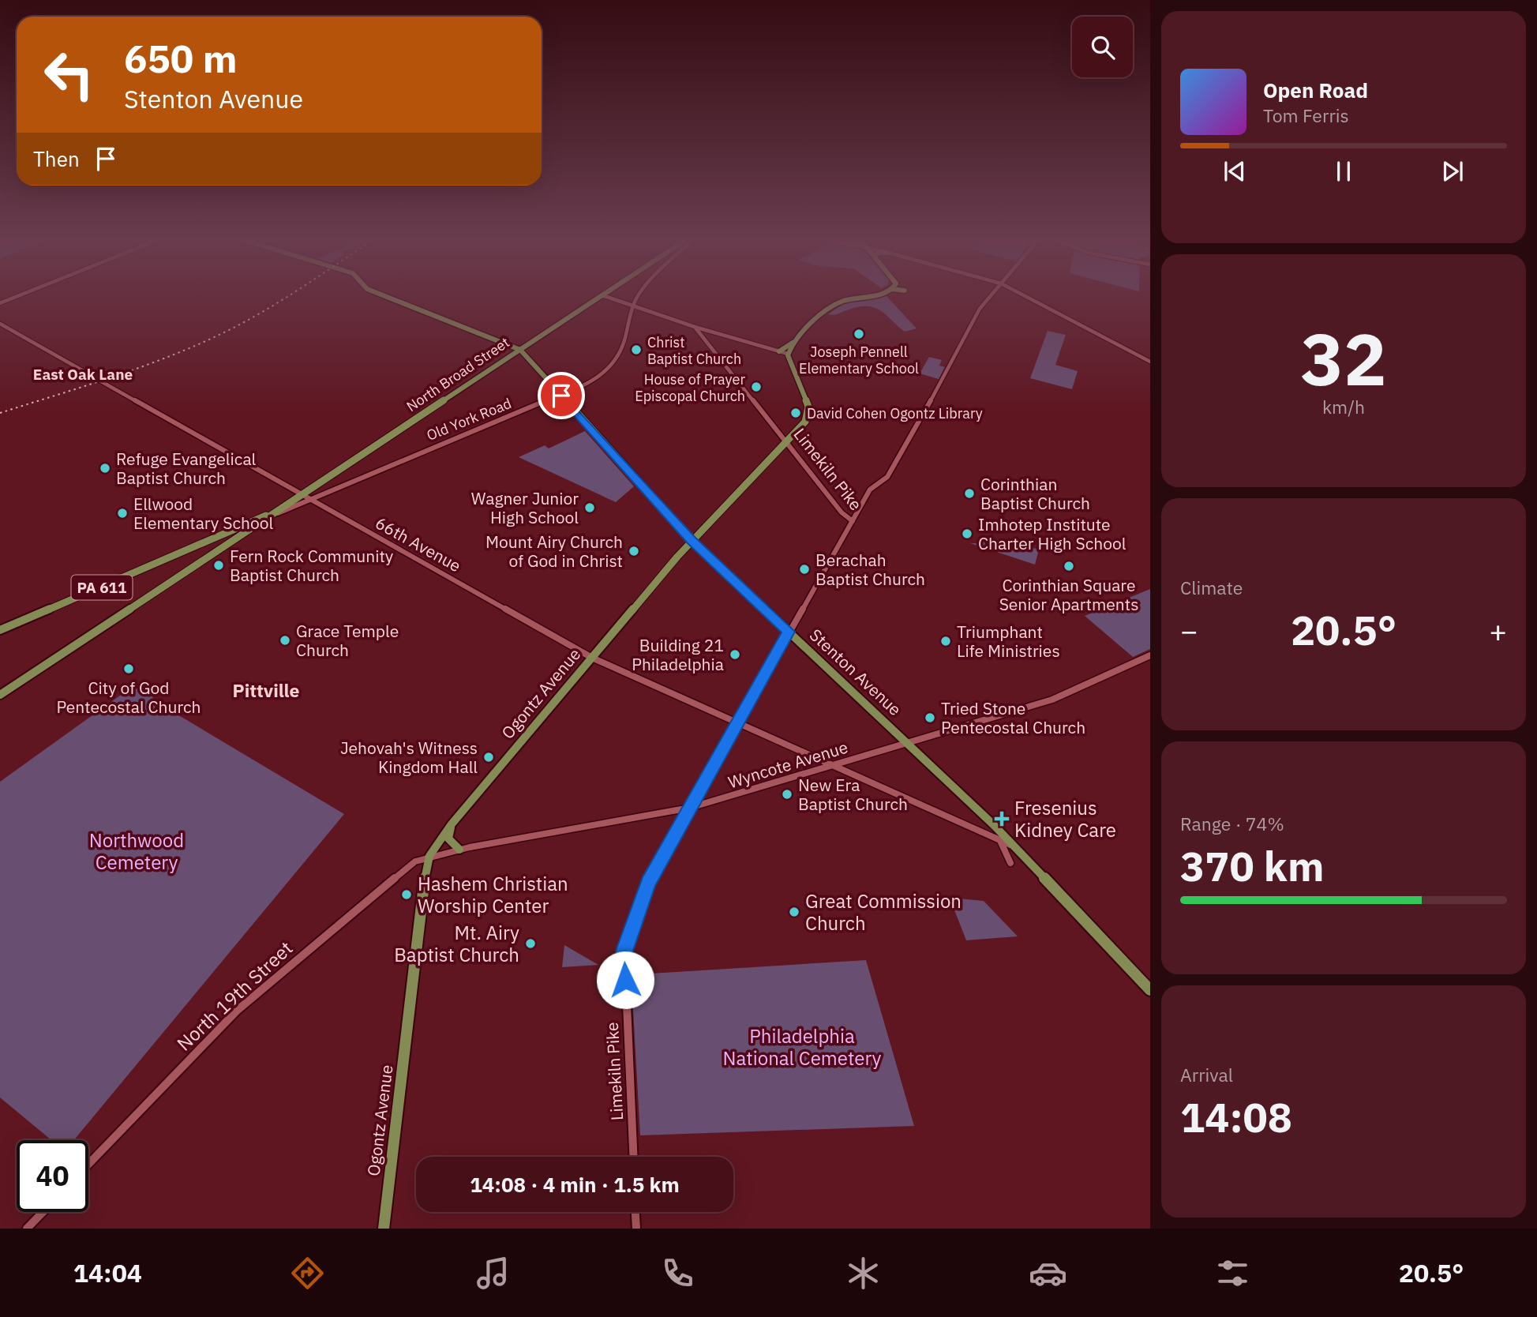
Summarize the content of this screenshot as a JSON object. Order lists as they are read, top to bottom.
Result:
{
  "streets": {
    "main road": [
      "North Broad Street",
      "Old York Road",
      "PA 611",
      "Stenton Avenue",
      "Ogontz Avenue"
    ],
    "street": [
      "Limekiln Pike",
      "66th Avenue",
      "Wyncote Avenue",
      "North 19th Street"
    ]
  },
  "crossings": [
    ["North Broad Street", "Old York Road"],
    ["North Broad Street", "66th Avenue"],
    ["North Broad Street", "Stenton Avenue"],
    ["Old York Road", "66th Avenue"],
    ["Old York Road", "Stenton Avenue"],
    ["Limekiln Pike", "66th Avenue"],
    ["Limekiln Pike", "Stenton Avenue"],
    ["Limekiln Pike", "Ogontz Avenue"],
    ["Limekiln Pike", "Wyncote Avenue"],
    ["66th Avenue", "Stenton Avenue"],
    ["66th Avenue", "Ogontz Avenue"],
    ["66th Avenue", "Wyncote Avenue"],
    ["Stenton Avenue", "Ogontz Avenue"],
    ["Stenton Avenue", "Wyncote Avenue"],
    ["Ogontz Avenue", "Wyncote Avenue"],
    ["Ogontz Avenue", "North 19th Street"],
    ["Wyncote Avenue", "North 19th Street"]
  ],
  "districts": ["East Oak Lane", "Pittville"],
  "parks": ["Northwood Cemetery", "Philadelphia National Cemetery"],
  "places": {
    "other": [
      "Joseph Pennell Elementary School",
      "Christ Baptist Church",
      "House of Prayer Episcopal Church",
      "David Cohen Ogontz Library",
      "Refuge Evangelical Baptist Church",
      "Corinthian Baptist Church",
      "Wagner Junior High School",
      "Ellwood Elementary School",
      "Imhotep Institute Charter High School",
      "Mount Airy Church of God in Christ",
      "Fern Rock Community Baptist Church",
      "Corinthian Square Senior Apartments",
      "Berachah Baptist Church",
      "Grace Temple Church",
      "Triumphant Life Ministries",
      "Building 21 Philadelphia",
      "City of God Pentecostal Church",
      "Tried Stone Pentecostal Church",
      "Jehovah's Witness Kingdom Hall",
      "New Era Baptist Church",
      "Hashem Christian Worship Center",
      "Great Commission Church",
      "Mt. Airy Baptist Church"
    ],
    "health": ["Fresenius Kidney Care"]
  },
  "page": {
    "turn": ["650 m", "Stenton Avenue"],
    "song": ["Open Road", "Tom Ferris"],
    "then": "Then",
    "tile": [
      ["32", "km/h"],
      "Climate",
      ["Range · 74%", "370 km"],
      ["Arrival", "14:08"]
    ],
    "heat": ["−", "20.5°", "+"],
    "limit": "40",
    "trip": "14:08 · 4 min · 1.5 km",
    "tabs": ["14:04", "20.5°"]
  }
}
